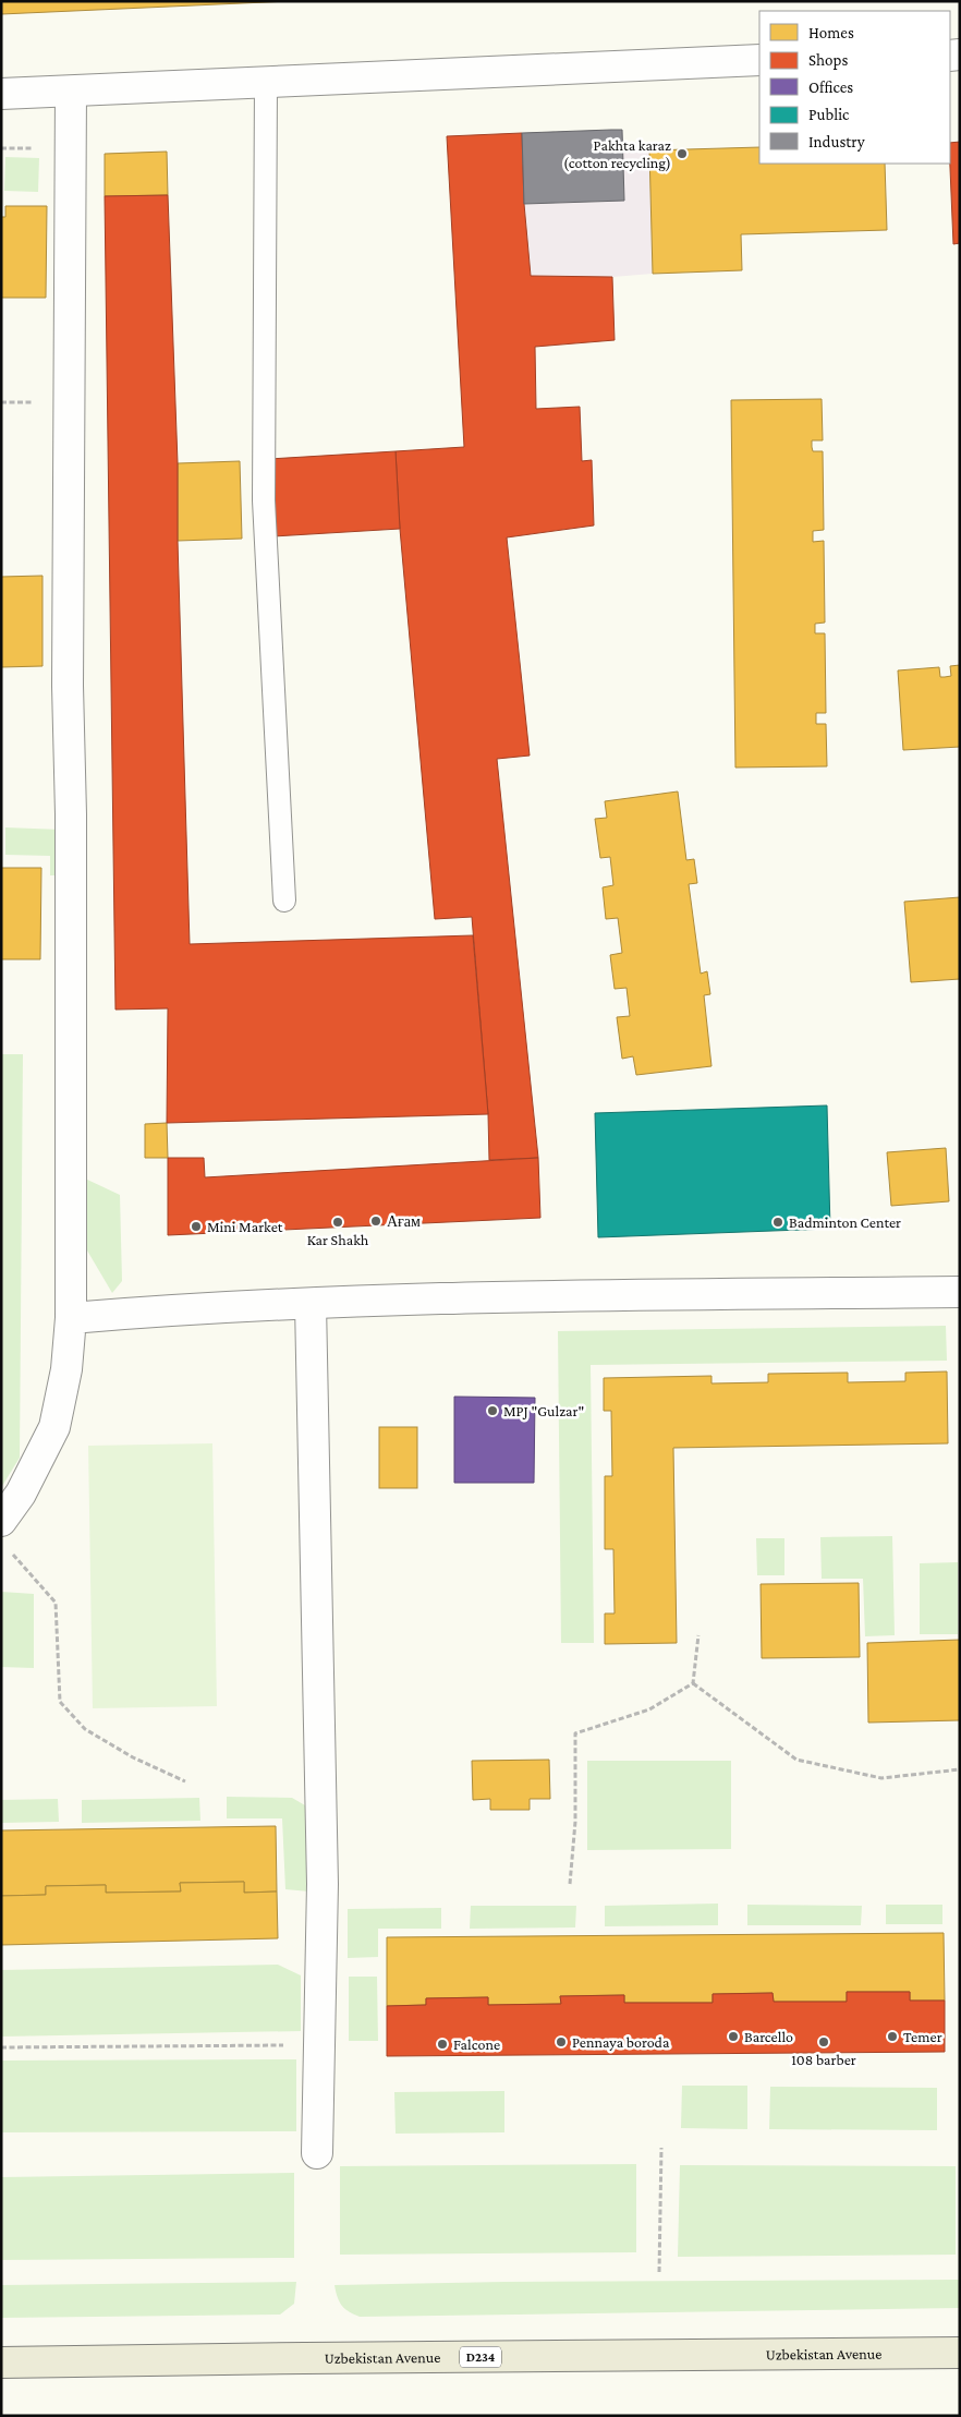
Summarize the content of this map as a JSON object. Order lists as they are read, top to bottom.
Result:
{
  "streets": {
    "main road": ["Uzbekistan Avenue", "D234"]
  },
  "places": [
    "Pakhta karaz (cotton recycling)",
    "Ағам",
    "Kar Shakh",
    "Badminton Center",
    "Mini Market",
    "MPJ \"Gulzar\"",
    "Barcello",
    "Temer",
    "Pennaya boroda",
    "108 barber",
    "Falcone"
  ],
  "legend": [
    "Homes",
    "Shops",
    "Offices",
    "Public",
    "Industry"
  ]
}
